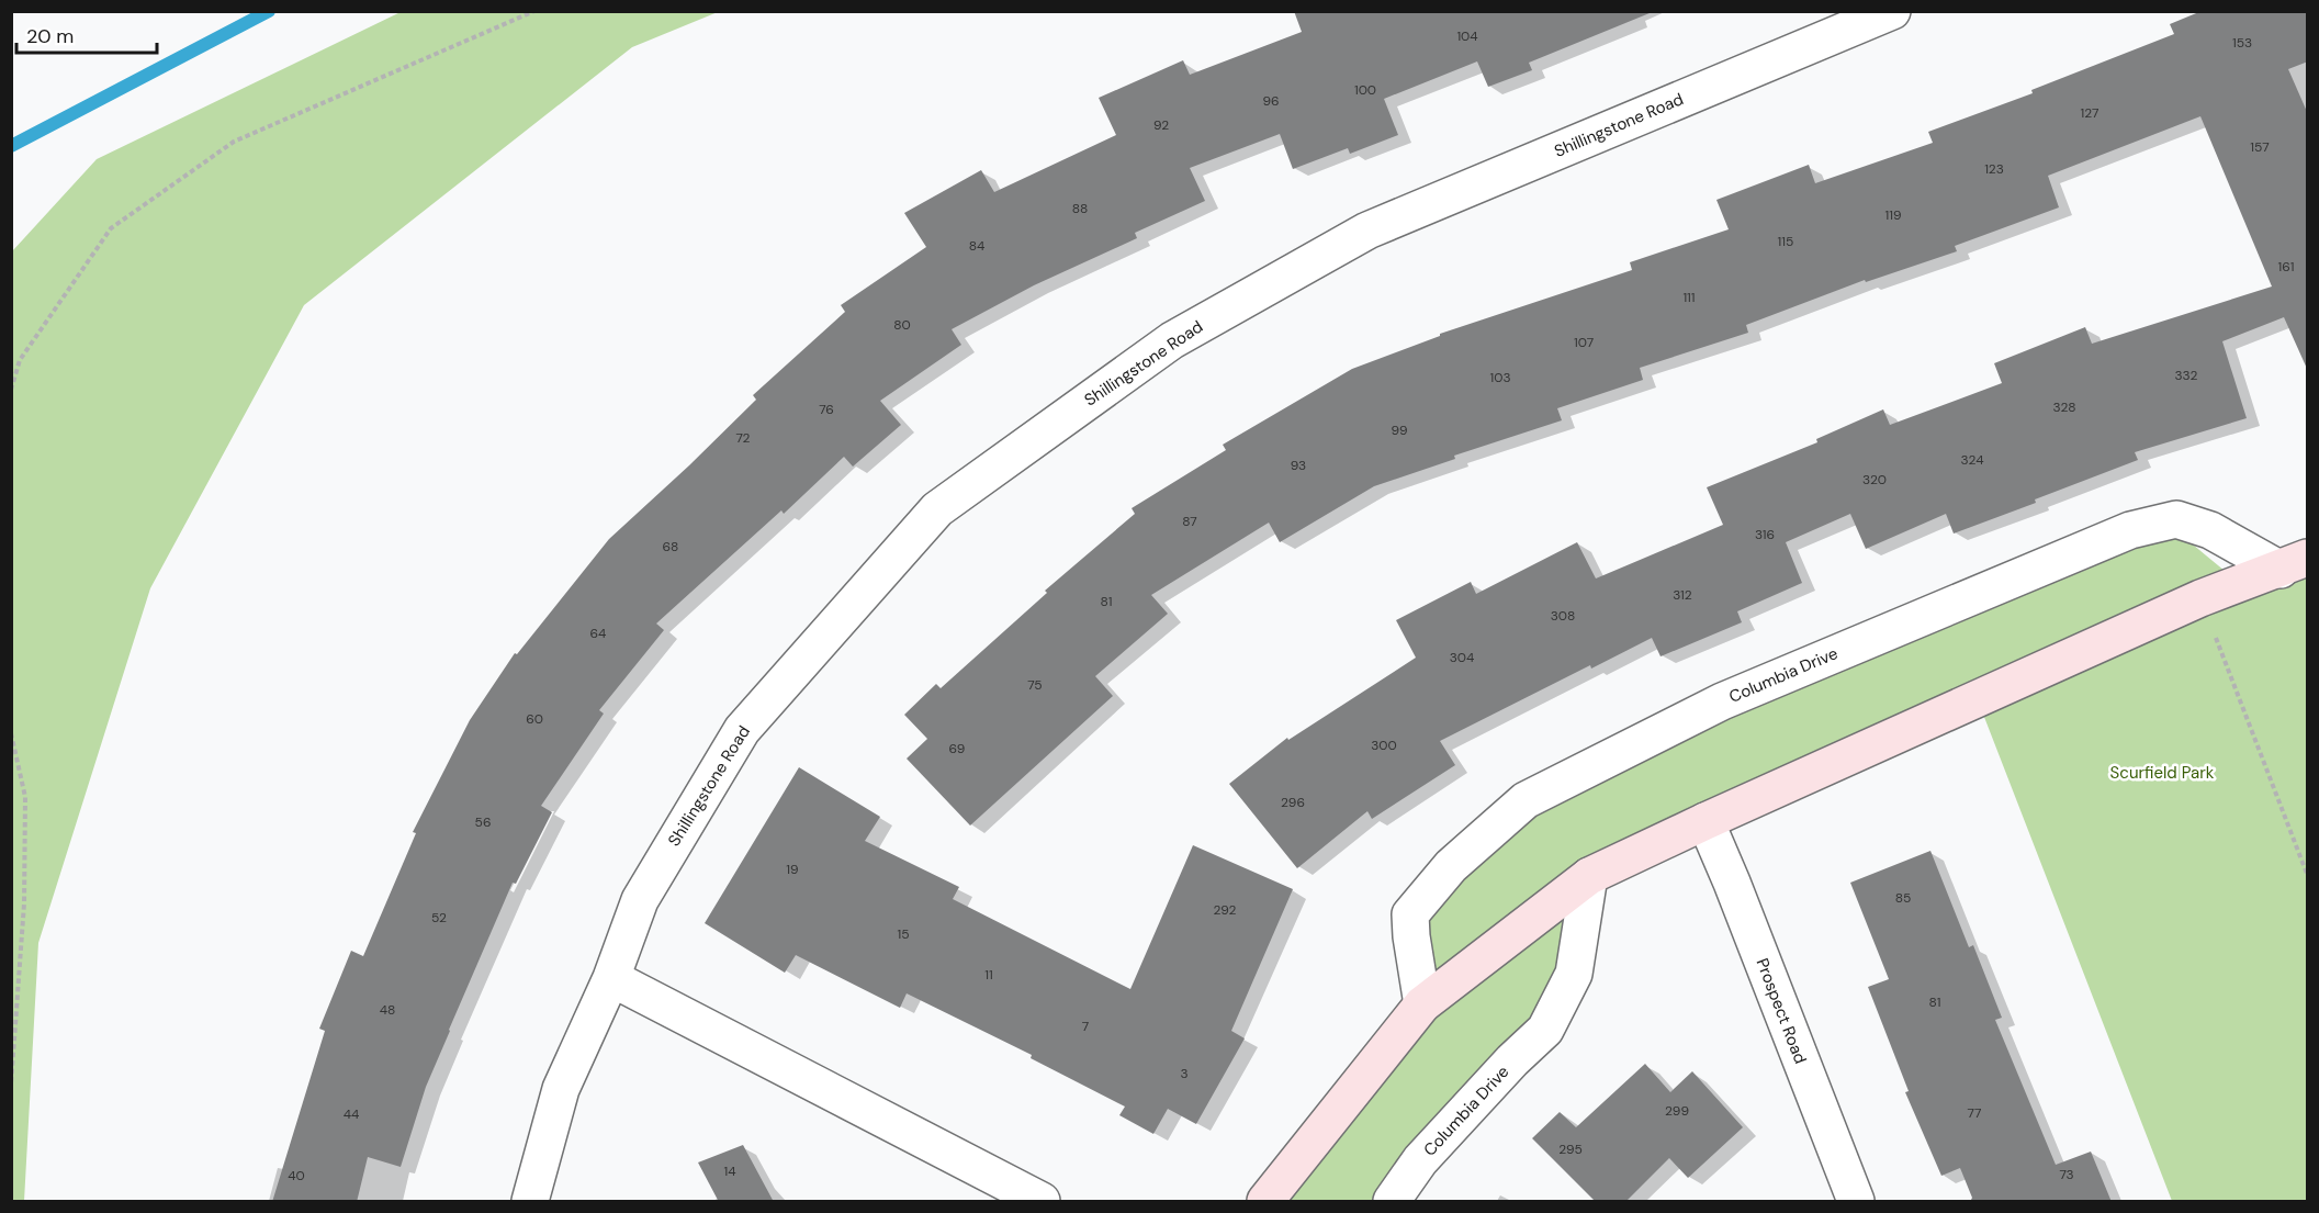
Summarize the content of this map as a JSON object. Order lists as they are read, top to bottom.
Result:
{
  "streets": {
    "street": ["Shillingstone Road", "Columbia Drive", "Prospect Road"]
  },
  "crossings": [
    ["Columbia Drive", "Prospect Road"]
  ],
  "parks": ["Scurfield Park"],
  "house_numbers": [
    "104",
    "153",
    "100",
    "96",
    "127",
    "92",
    "157",
    "123",
    "88",
    "119",
    "115",
    "84",
    "161",
    "111",
    "80",
    "107",
    "332",
    "103",
    "328",
    "76",
    "99",
    "72",
    "324",
    "93",
    "320",
    "87",
    "316",
    "68",
    "312",
    "81",
    "308",
    "64",
    "304",
    "75",
    "60",
    "300",
    "69",
    "296",
    "56",
    "19",
    "85",
    "292",
    "52",
    "15",
    "11",
    "81",
    "48",
    "7",
    "3",
    "299",
    "77",
    "44",
    "295",
    "14",
    "73",
    "40"
  ],
  "scale_bar": "20 m"
}
